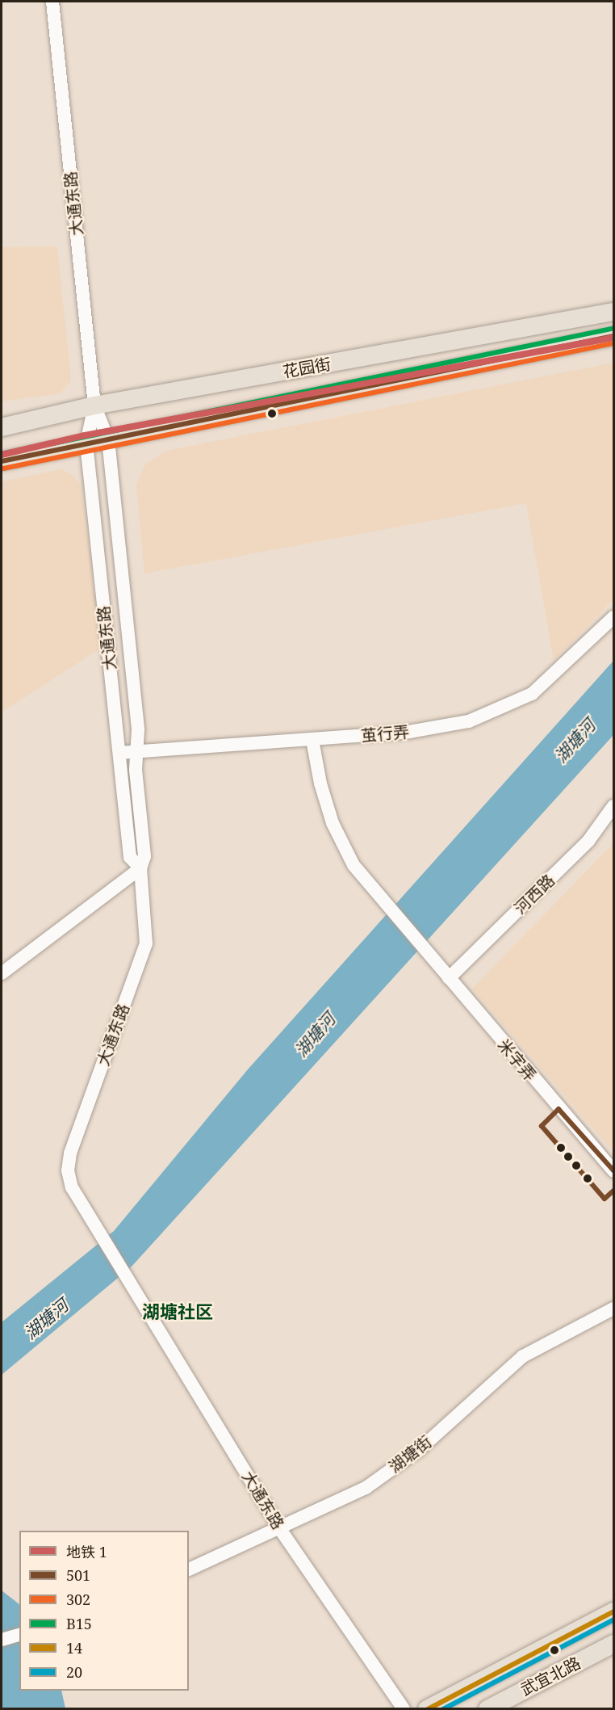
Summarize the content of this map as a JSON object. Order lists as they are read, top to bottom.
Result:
{
  "streets": {
    "main road": ["花园街", "武宜北路"],
    "street": [
      "大通东路",
      "茧行弄",
      "河西路",
      "米字弄",
      "湖塘街"
    ]
  },
  "crossings": [
    ["大通东路", "花园街"],
    ["大通东路", "茧行弄"],
    ["大通东路", "湖塘街"],
    ["茧行弄", "米字弄"],
    ["河西路", "米字弄"]
  ],
  "districts": ["湖塘社区"],
  "water": ["湖塘河"],
  "lines": [
    "transit line B15",
    "transit line 501",
    "metro line 1",
    "transit line 302",
    "transit line 14",
    "transit line 20"
  ],
  "legend": [
    "地铁 1",
    "501",
    "302",
    "B15",
    "14",
    "20"
  ]
}
